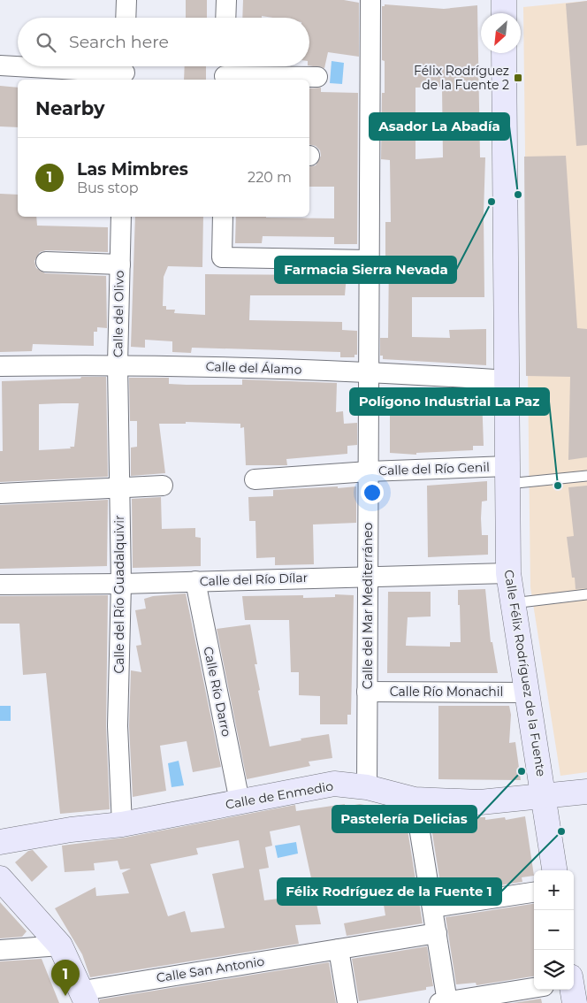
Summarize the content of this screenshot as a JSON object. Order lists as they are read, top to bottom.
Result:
{
  "streets": {
    "street": [
      "Calle del Olivo",
      "Calle del Álamo",
      "Calle del Río Genil",
      "Calle del Río Dílar",
      "Calle del Río Guadalquivir",
      "Calle del Mar Mediterráneo",
      "Calle Félix Rodríguez de la Fuente",
      "Calle Río Darro",
      "Calle Río Monachil",
      "Calle de Enmedio",
      "Calle San Antonio"
    ]
  },
  "crossings": [
    ["Calle del Olivo", "Calle del Álamo"],
    ["Calle del Olivo", "Calle del Río Guadalquivir"],
    ["Calle del Álamo", "Calle del Río Guadalquivir"],
    ["Calle del Álamo", "Calle del Mar Mediterráneo"],
    ["Calle del Álamo", "Calle Félix Rodríguez de la Fuente"],
    ["Calle del Río Genil", "Calle del Mar Mediterráneo"],
    ["Calle del Río Genil", "Calle Félix Rodríguez de la Fuente"],
    ["Calle del Río Dílar", "Calle del Río Guadalquivir"],
    ["Calle del Río Dílar", "Calle del Mar Mediterráneo"],
    ["Calle del Río Dílar", "Calle Félix Rodríguez de la Fuente"],
    ["Calle del Río Dílar", "Calle Río Darro"],
    ["Calle del Río Guadalquivir", "Calle de Enmedio"],
    ["Calle del Mar Mediterráneo", "Calle Río Monachil"],
    ["Calle del Mar Mediterráneo", "Calle de Enmedio"],
    ["Calle Félix Rodríguez de la Fuente", "Calle Río Monachil"],
    ["Calle Félix Rodríguez de la Fuente", "Calle de Enmedio"],
    ["Calle Río Darro", "Calle de Enmedio"]
  ],
  "places": {
    "transit": ["Félix Rodríguez de la Fuente 2"],
    "other": [
      "Asador La Abadía",
      "Farmacia Sierra Nevada",
      "Polígono Industrial La Paz",
      "Pastelería Delicias",
      "Félix Rodríguez de la Fuente 1"
    ]
  },
  "north": "bottom left",
  "page": {
    "search": "Search here",
    "heading": "Nearby",
    "list": [
      {
        "mark": "1",
        "name": "Las Mimbres",
        "note": "Bus stop",
        "value": "220 m"
      }
    ],
    "map_buttons": ["+", "−"],
    "pins": "1"
  }
}
